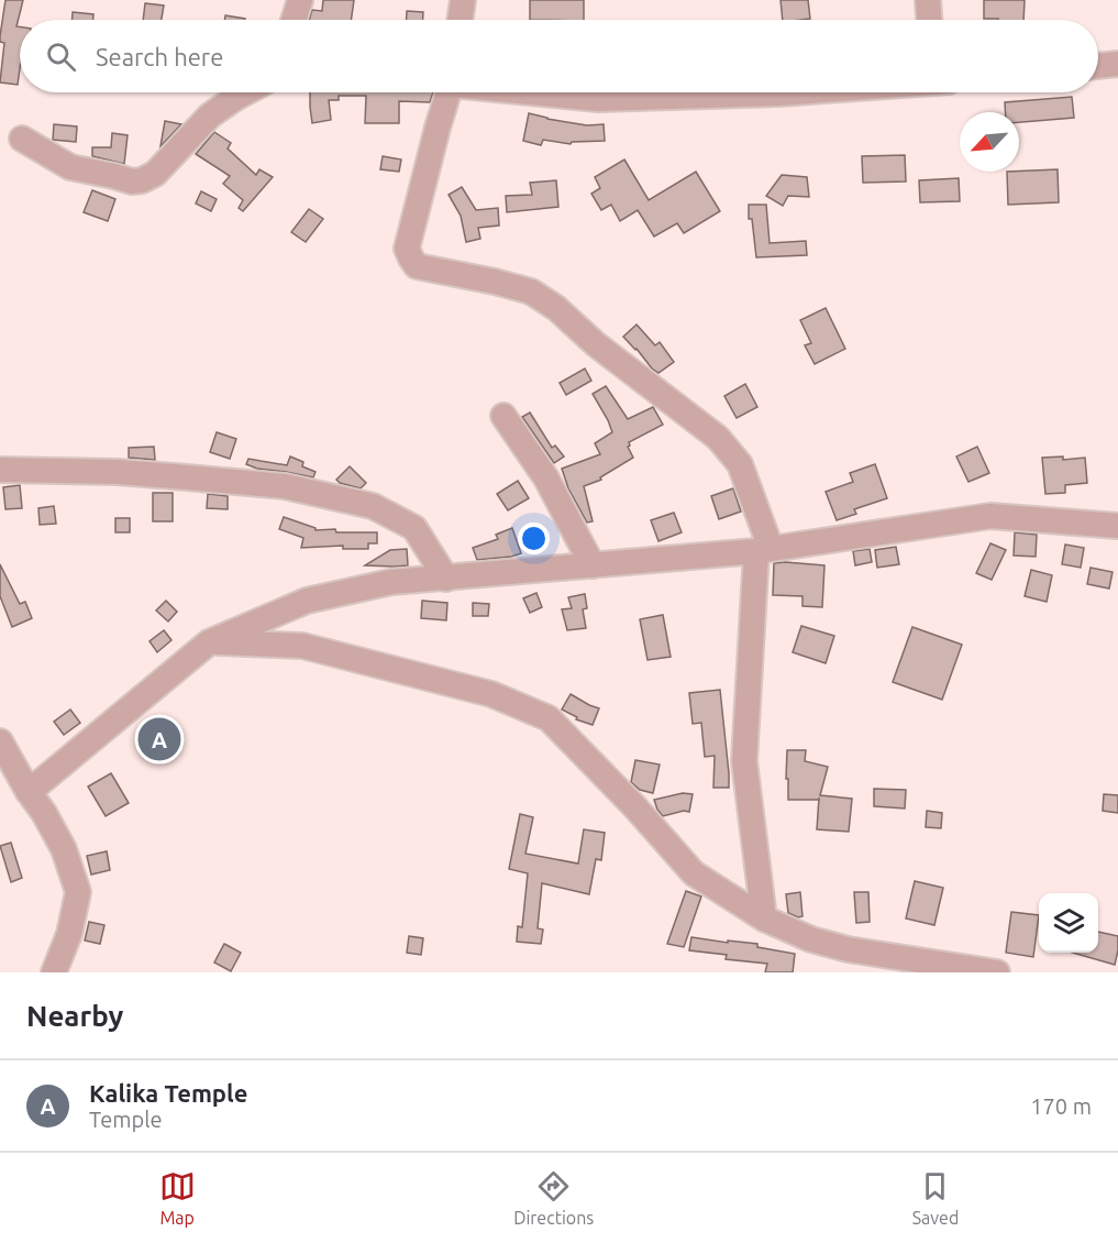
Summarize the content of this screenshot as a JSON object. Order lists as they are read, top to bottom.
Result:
{
  "north": "bottom left",
  "page": {
    "search": "Search here",
    "pins": "A",
    "heading": "Nearby",
    "list": [
      {
        "mark": "A",
        "name": "Kalika Temple",
        "note": "Temple",
        "value": "170 m"
      }
    ],
    "nav": ["Map", "Directions", "Saved"]
  }
}
